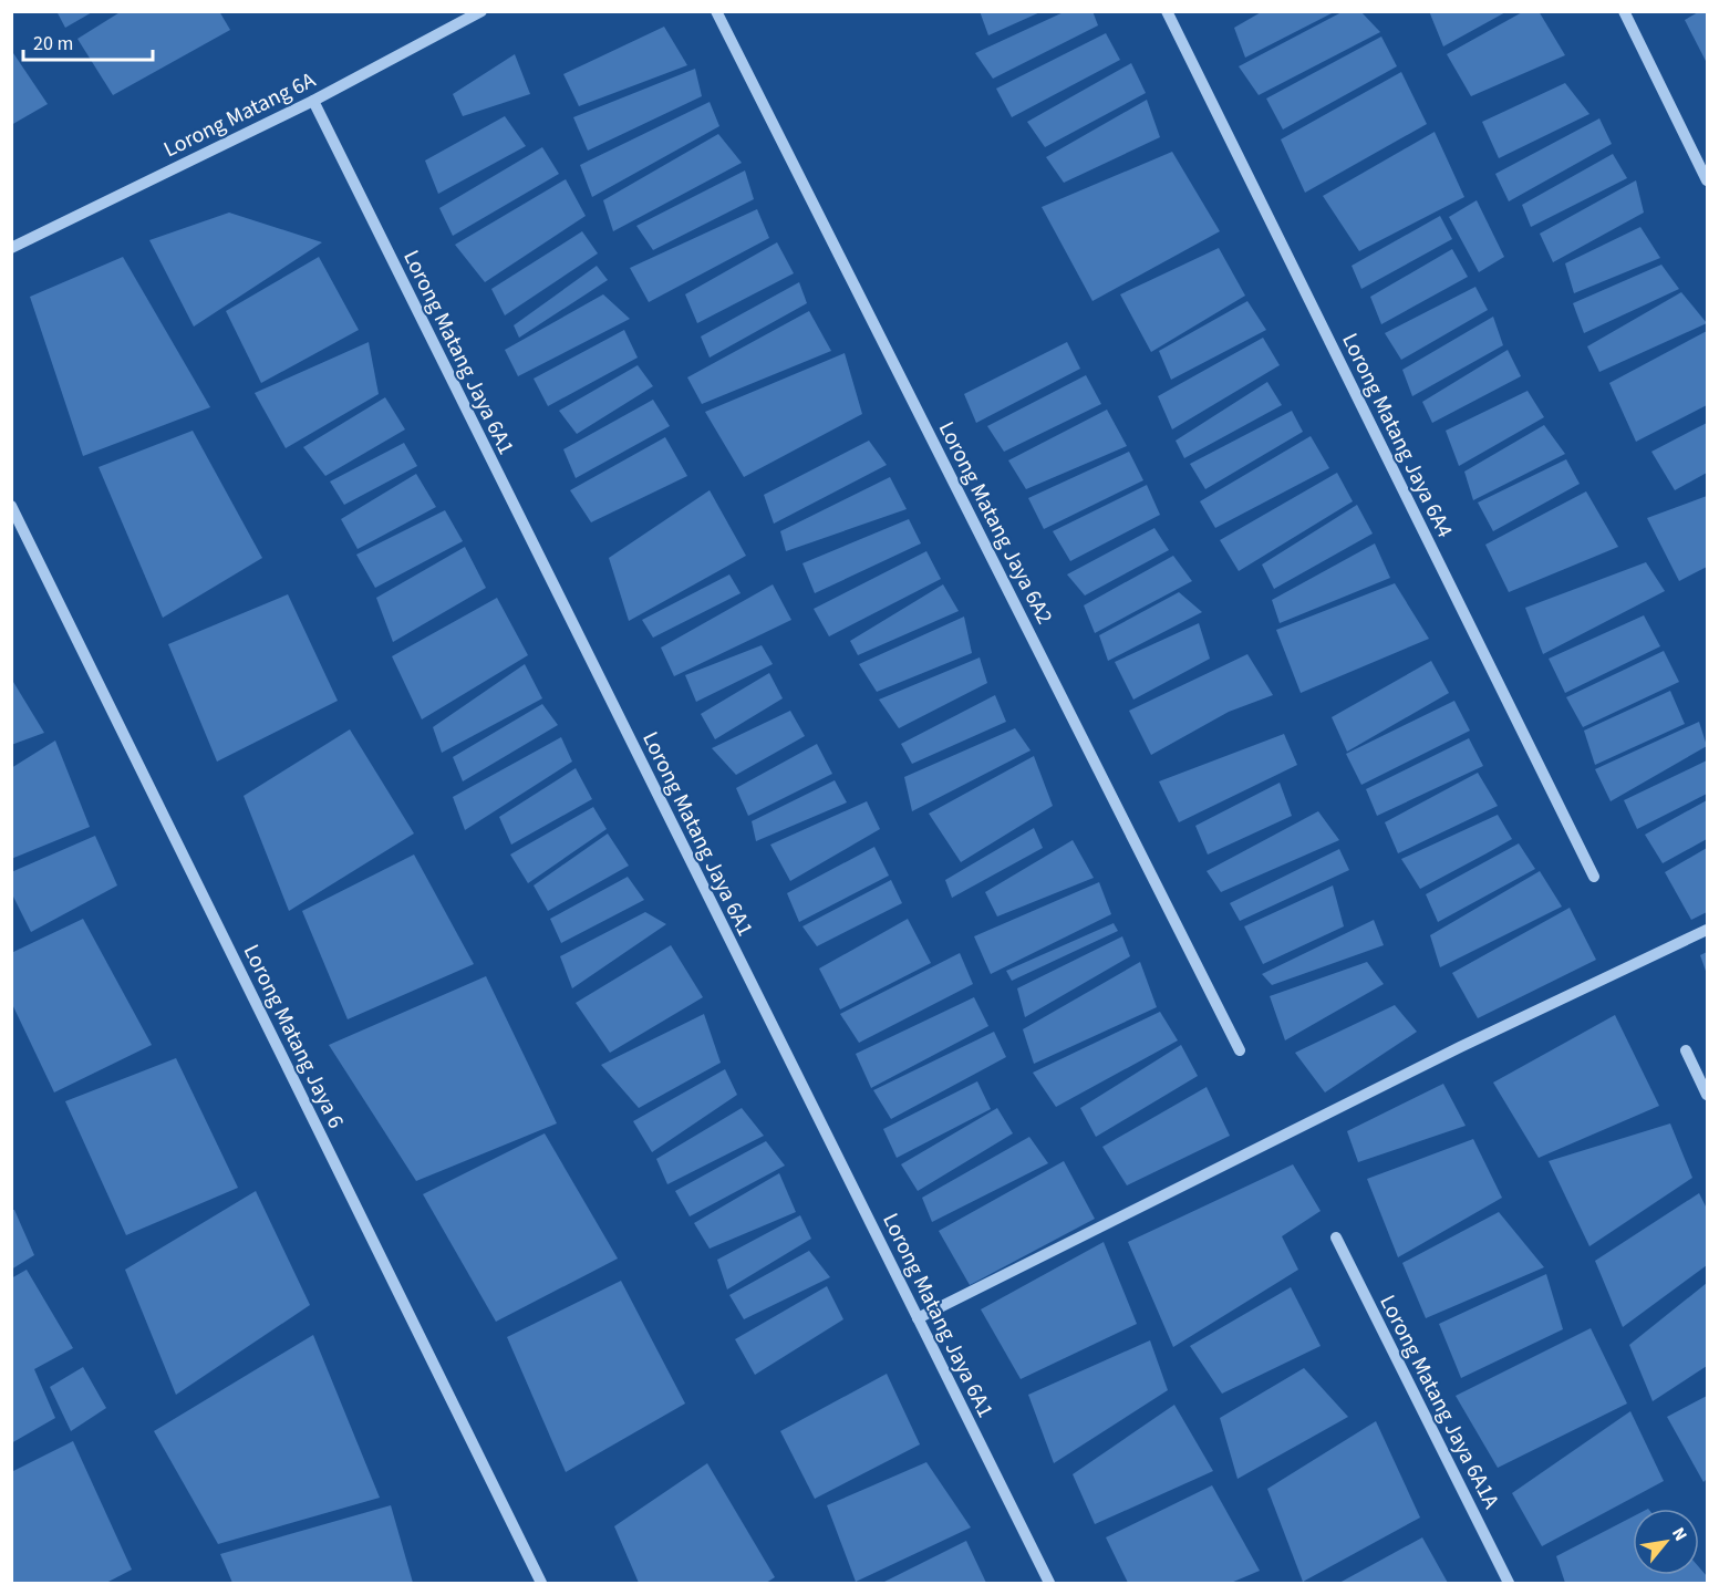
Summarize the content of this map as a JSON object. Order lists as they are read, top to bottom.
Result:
{
  "streets": {
    "street": [
      "Lorong Matang 6A",
      "Lorong Matang Jaya 6A1",
      "Lorong Matang Jaya 6A4",
      "Lorong Matang Jaya 6A2",
      "Lorong Matang Jaya 6",
      "Lorong Matang Jaya 6A1A"
    ]
  },
  "crossings": [
    ["Lorong Matang 6A", "Lorong Matang Jaya 6A1"]
  ],
  "scale_bar": "20 m",
  "north": "top right"
}
